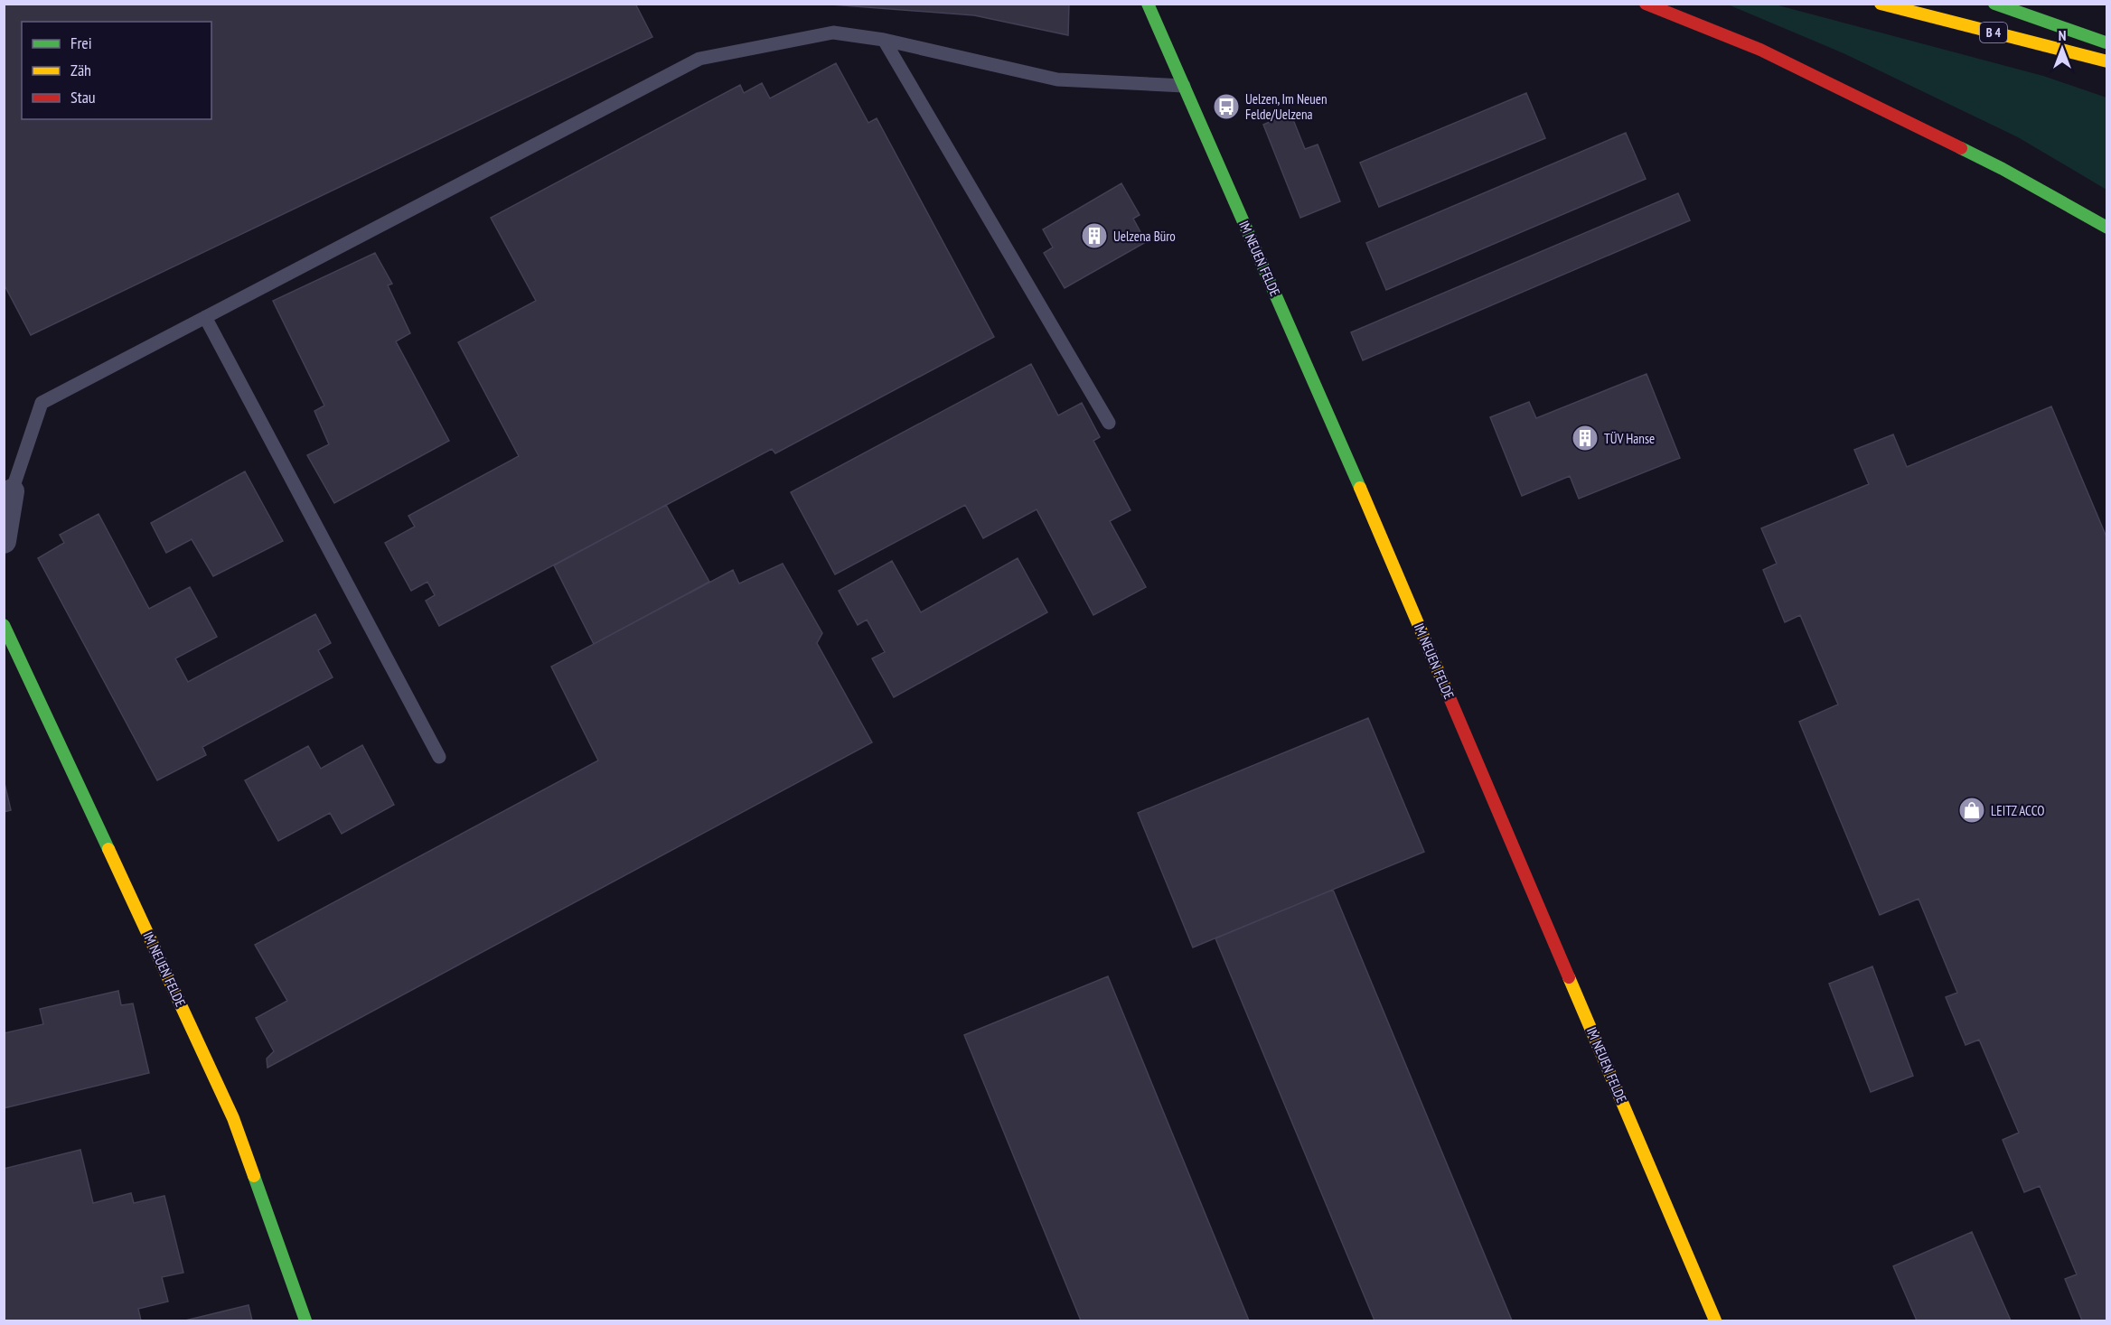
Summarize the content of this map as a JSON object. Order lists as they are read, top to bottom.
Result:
{
  "streets": {
    "main road": ["B 4", "IM NEUEN FELDE"]
  },
  "places": {
    "bus stop": ["Uelzen, Im Neuen Felde/Uelzena"],
    "building": ["Uelzena Büro", "TÜV Hanse"],
    "shop": ["LEITZ ACCO"]
  },
  "legend": ["Frei", "Zäh", "Stau"],
  "north": "top"
}
